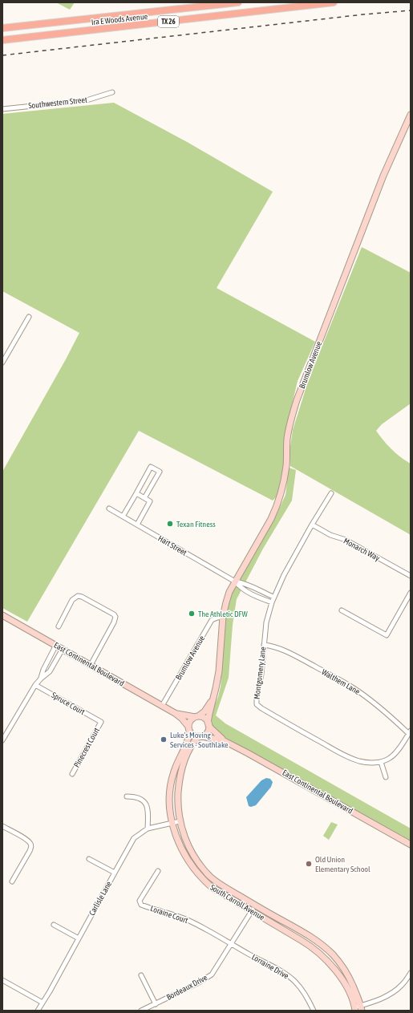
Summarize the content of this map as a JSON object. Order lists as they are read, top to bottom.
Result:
{
  "streets": {
    "main road": [
      "Ira E Woods Avenue",
      "TX 26",
      "Brumlow Avenue",
      "East Continental Boulevard",
      "South Carroll Avenue"
    ],
    "street": [
      "Southwestern Street",
      "Hart Street",
      "Monarch Way",
      "Montgomery Lane",
      "Walthem Lane",
      "Spruce Court",
      "Pinecrest Court",
      "Carlisle Lane",
      "Loraine Court",
      "Lorraine Drive",
      "Bordeaux Drive"
    ]
  },
  "crossings": [
    ["Brumlow Avenue", "Hart Street"],
    ["Brumlow Avenue", "East Continental Boulevard"],
    ["Brumlow Avenue", "South Carroll Avenue"],
    ["Monarch Way", "Montgomery Lane"],
    ["East Continental Boulevard", "South Carroll Avenue"],
    ["Montgomery Lane", "Walthem Lane"],
    ["Spruce Court", "Pinecrest Court"],
    ["Carlisle Lane", "South Carroll Avenue"],
    ["South Carroll Avenue", "Bordeaux Drive"],
    ["Loraine Court", "Lorraine Drive"],
    ["Loraine Court", "Bordeaux Drive"],
    ["Lorraine Drive", "Bordeaux Drive"]
  ],
  "places": [
    "Texan Fitness",
    "The Athletic DFW",
    "Luke’s Moving Services - Southlake",
    "Old Union Elementary School"
  ]
}
